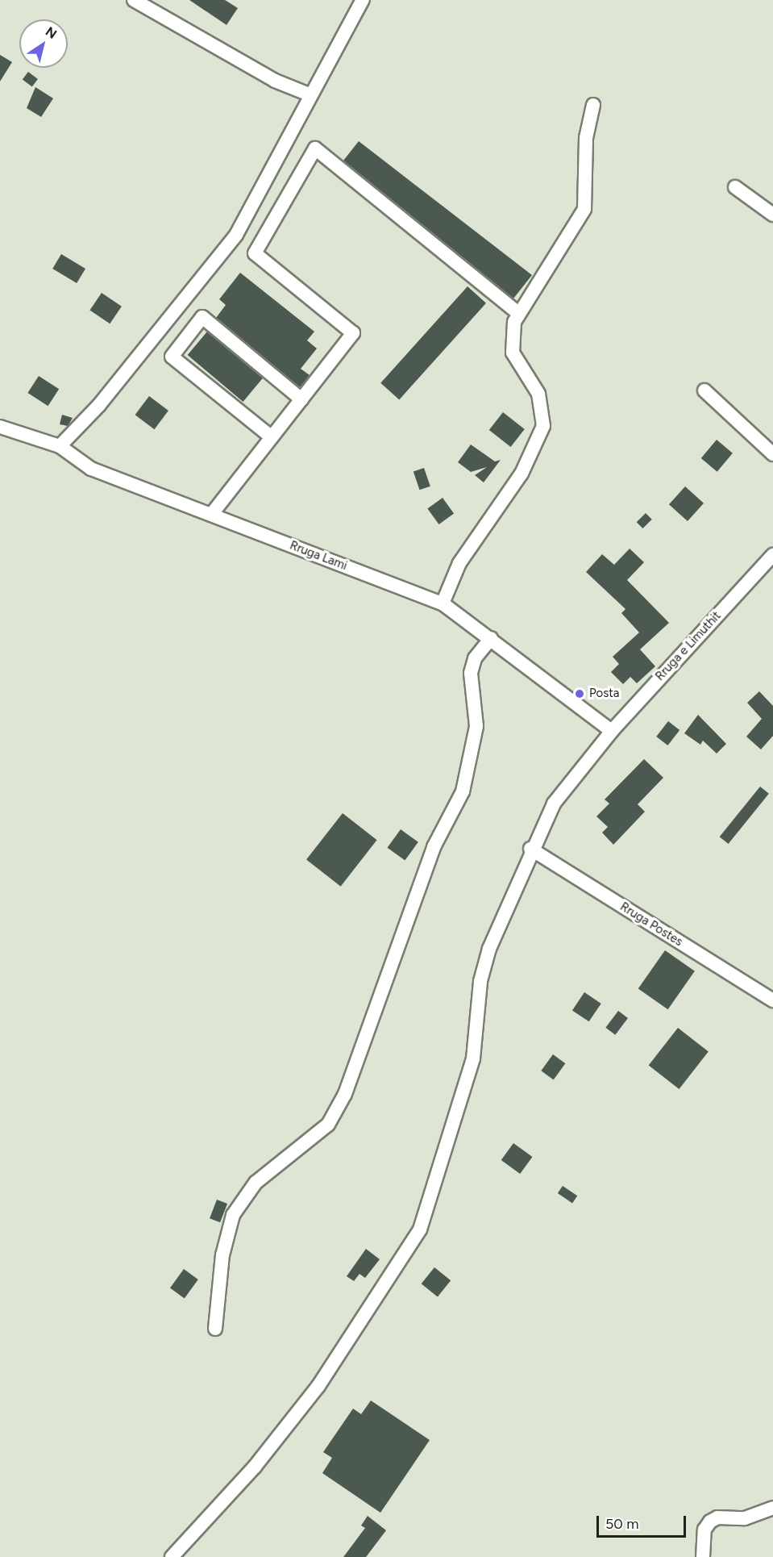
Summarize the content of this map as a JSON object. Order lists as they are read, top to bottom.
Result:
{
  "streets": {
    "street": ["Rruga Lami", "Rruga e Limuthit", "Rruga Postes"]
  },
  "crossings": [
    ["Rruga Lami", "Rruga e Limuthit"],
    ["Rruga e Limuthit", "Rruga Postes"]
  ],
  "places": ["Posta"],
  "scale_bar": "50 m",
  "north": "top right"
}
